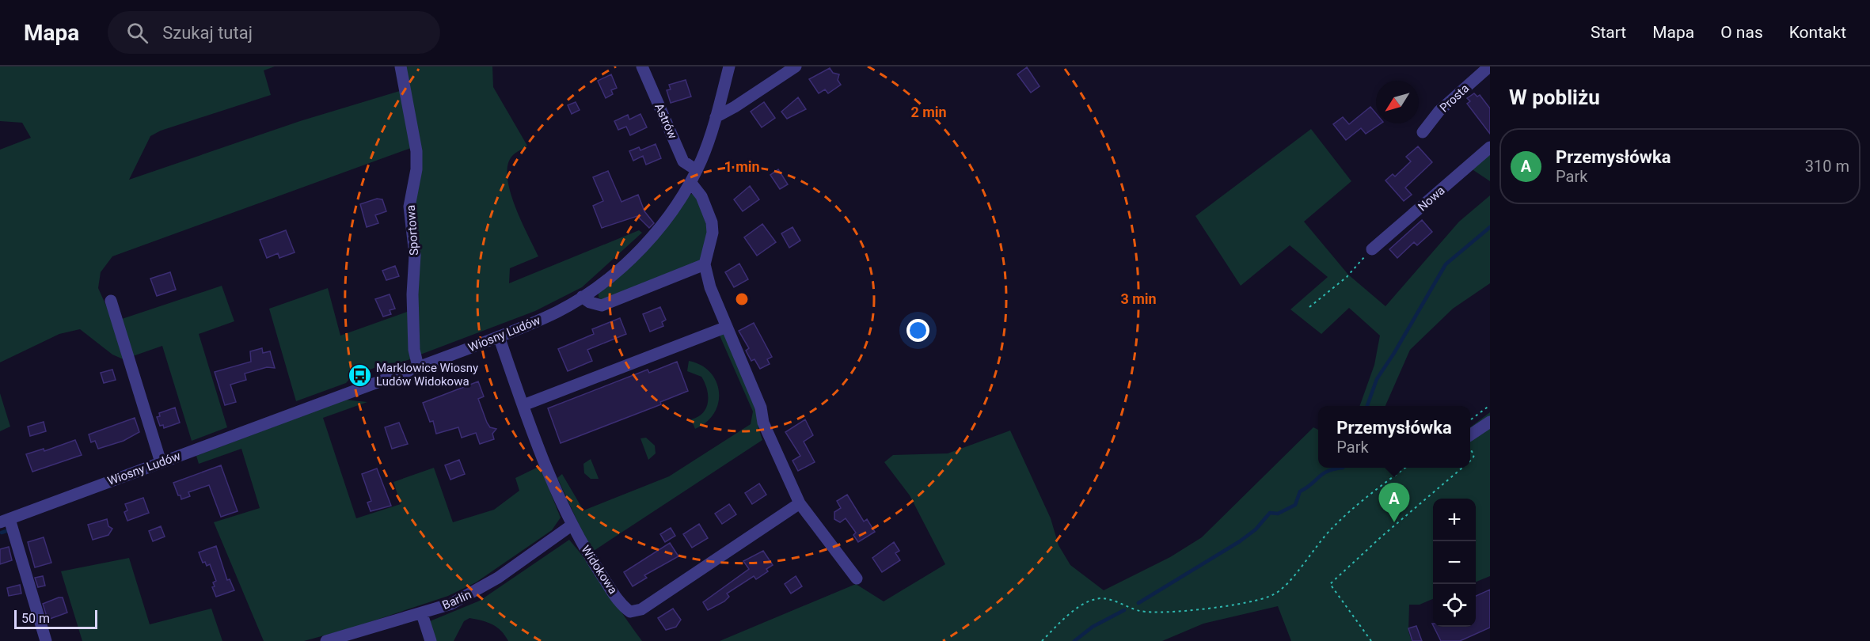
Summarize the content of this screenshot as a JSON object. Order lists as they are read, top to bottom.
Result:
{
  "streets": {
    "street": [
      "Prosta",
      "Astrów",
      "Nowa",
      "Sportowa",
      "Wiosny Ludów",
      "Widokowa",
      "Barlin"
    ]
  },
  "crossings": [
    ["Astrów", "Wiosny Ludów"],
    ["Sportowa", "Wiosny Ludów"],
    ["Wiosny Ludów", "Widokowa"],
    ["Widokowa", "Barlin"]
  ],
  "places": {
    "bus stop": ["Marklowice Wiosny Ludów Widokowa"]
  },
  "scale_bar": "50 m",
  "north": "bottom left",
  "page": {
    "header": "Mapa",
    "search": "Szukaj tutaj",
    "nav": [
      "Start",
      "Mapa",
      "O nas",
      "Kontakt"
    ],
    "heading": "W pobliżu",
    "list": [
      {
        "mark": "A",
        "name": "Przemysłówka",
        "note": "Park",
        "value": "310 m"
      }
    ],
    "popup": ["Przemysłówka", "Park"],
    "pins": "A",
    "map_buttons": ["+", "−"],
    "scale": "50 m"
  },
  "rings": ["2 min", "1 min", "3 min"]
}
